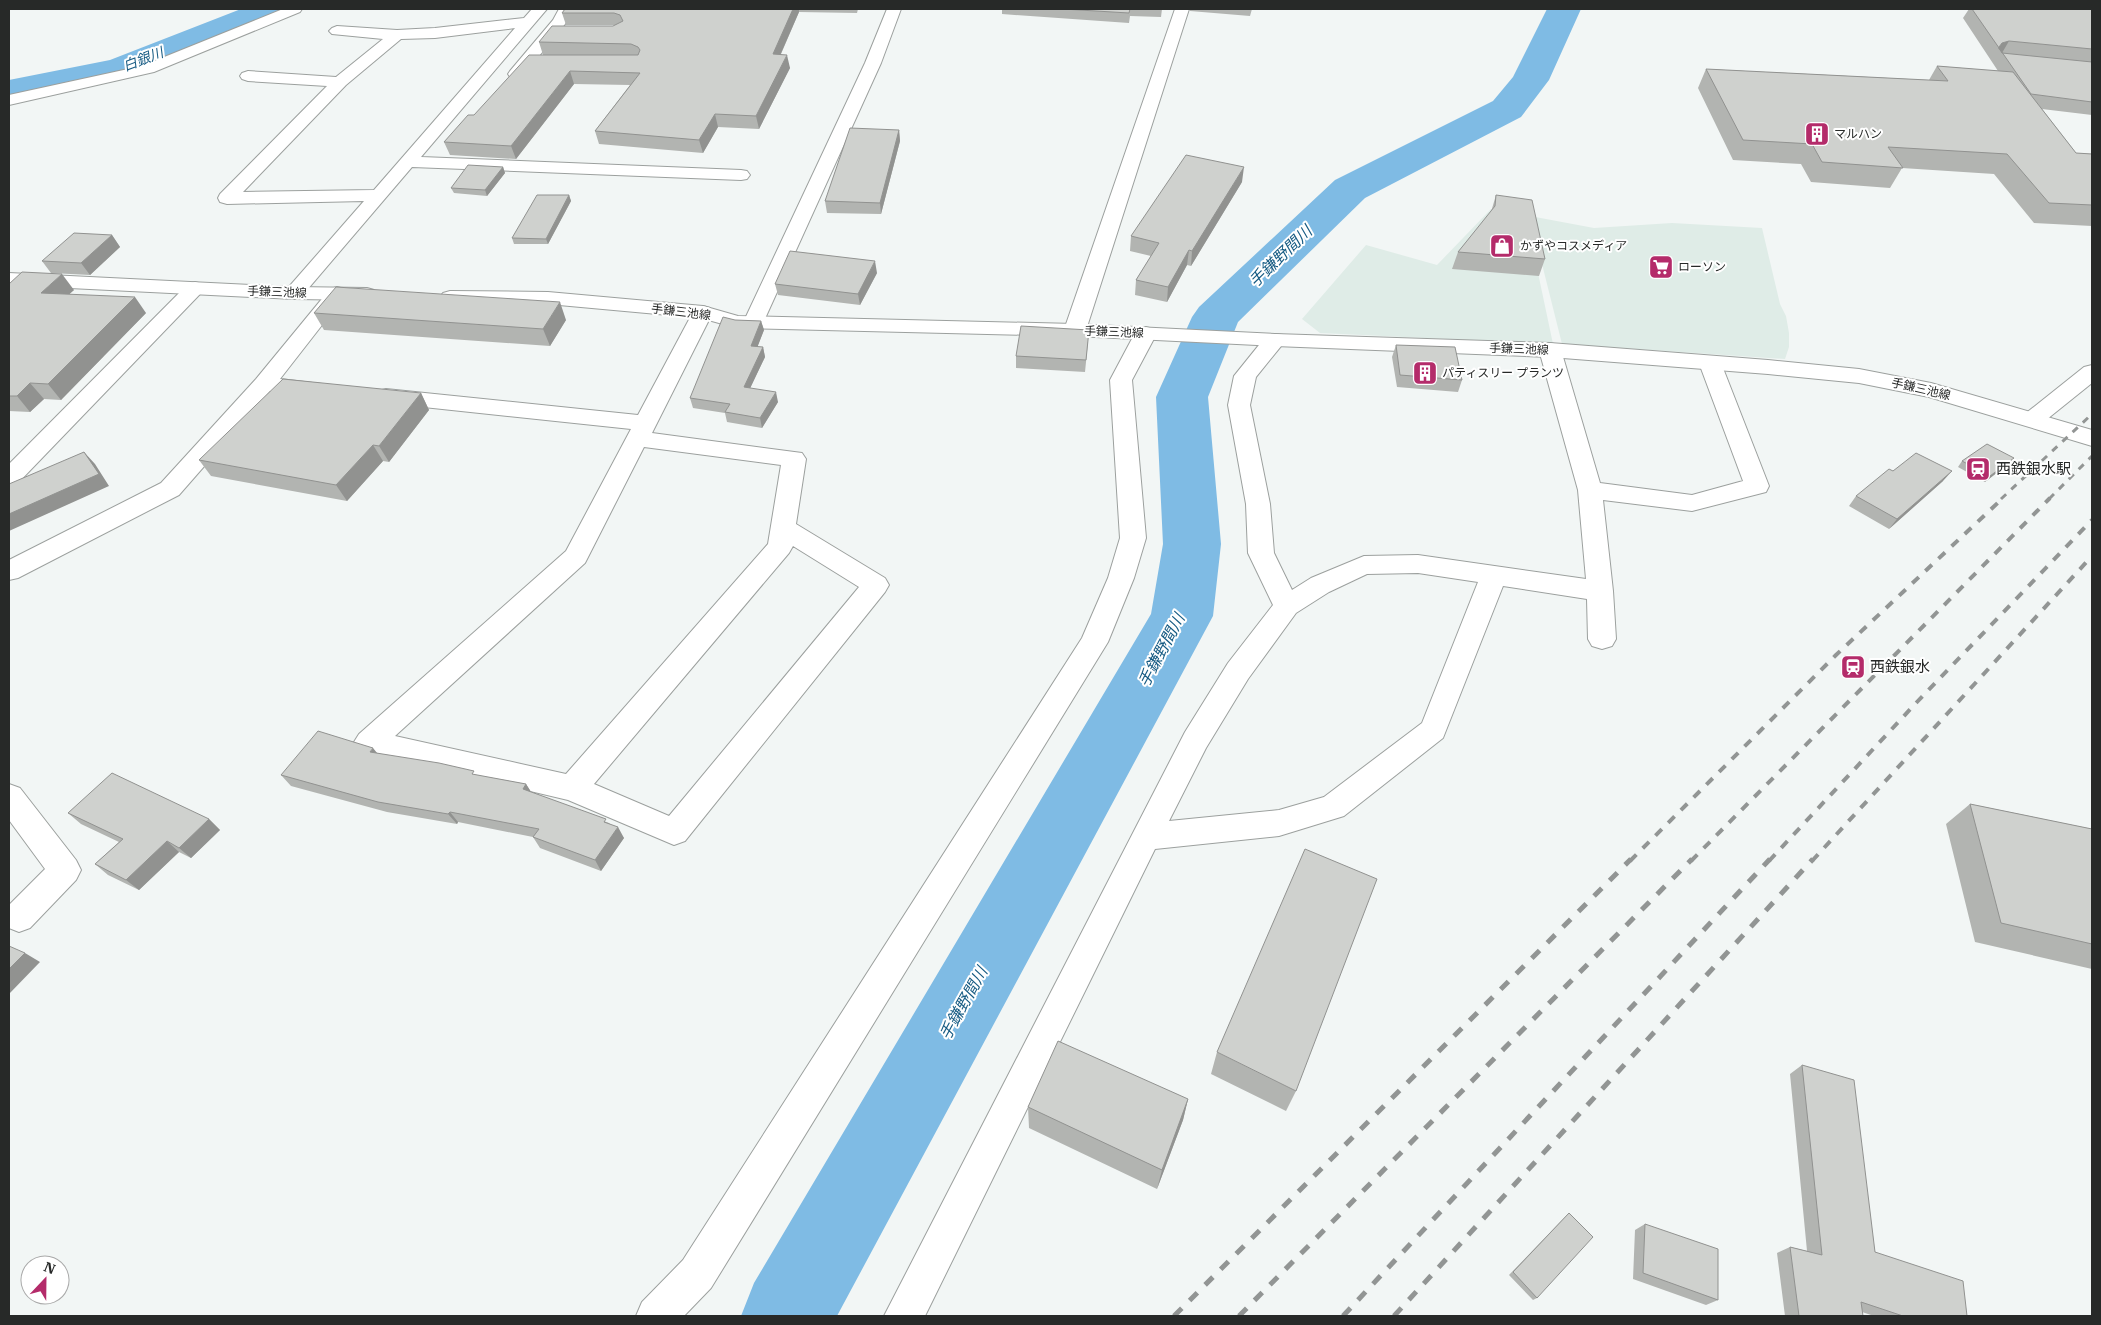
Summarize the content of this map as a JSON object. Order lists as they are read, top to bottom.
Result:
{
  "streets": {
    "street": ["手鎌三池線"]
  },
  "water": ["白銀川", "手鎌野間川"],
  "places": {
    "building": ["マルハン", "パティスリー プランツ"],
    "shop": ["かずやコスメディア"],
    "supermarket": ["ローソン"],
    "station": ["西鉄銀水駅", "西鉄銀水"]
  },
  "north": "top"
}
